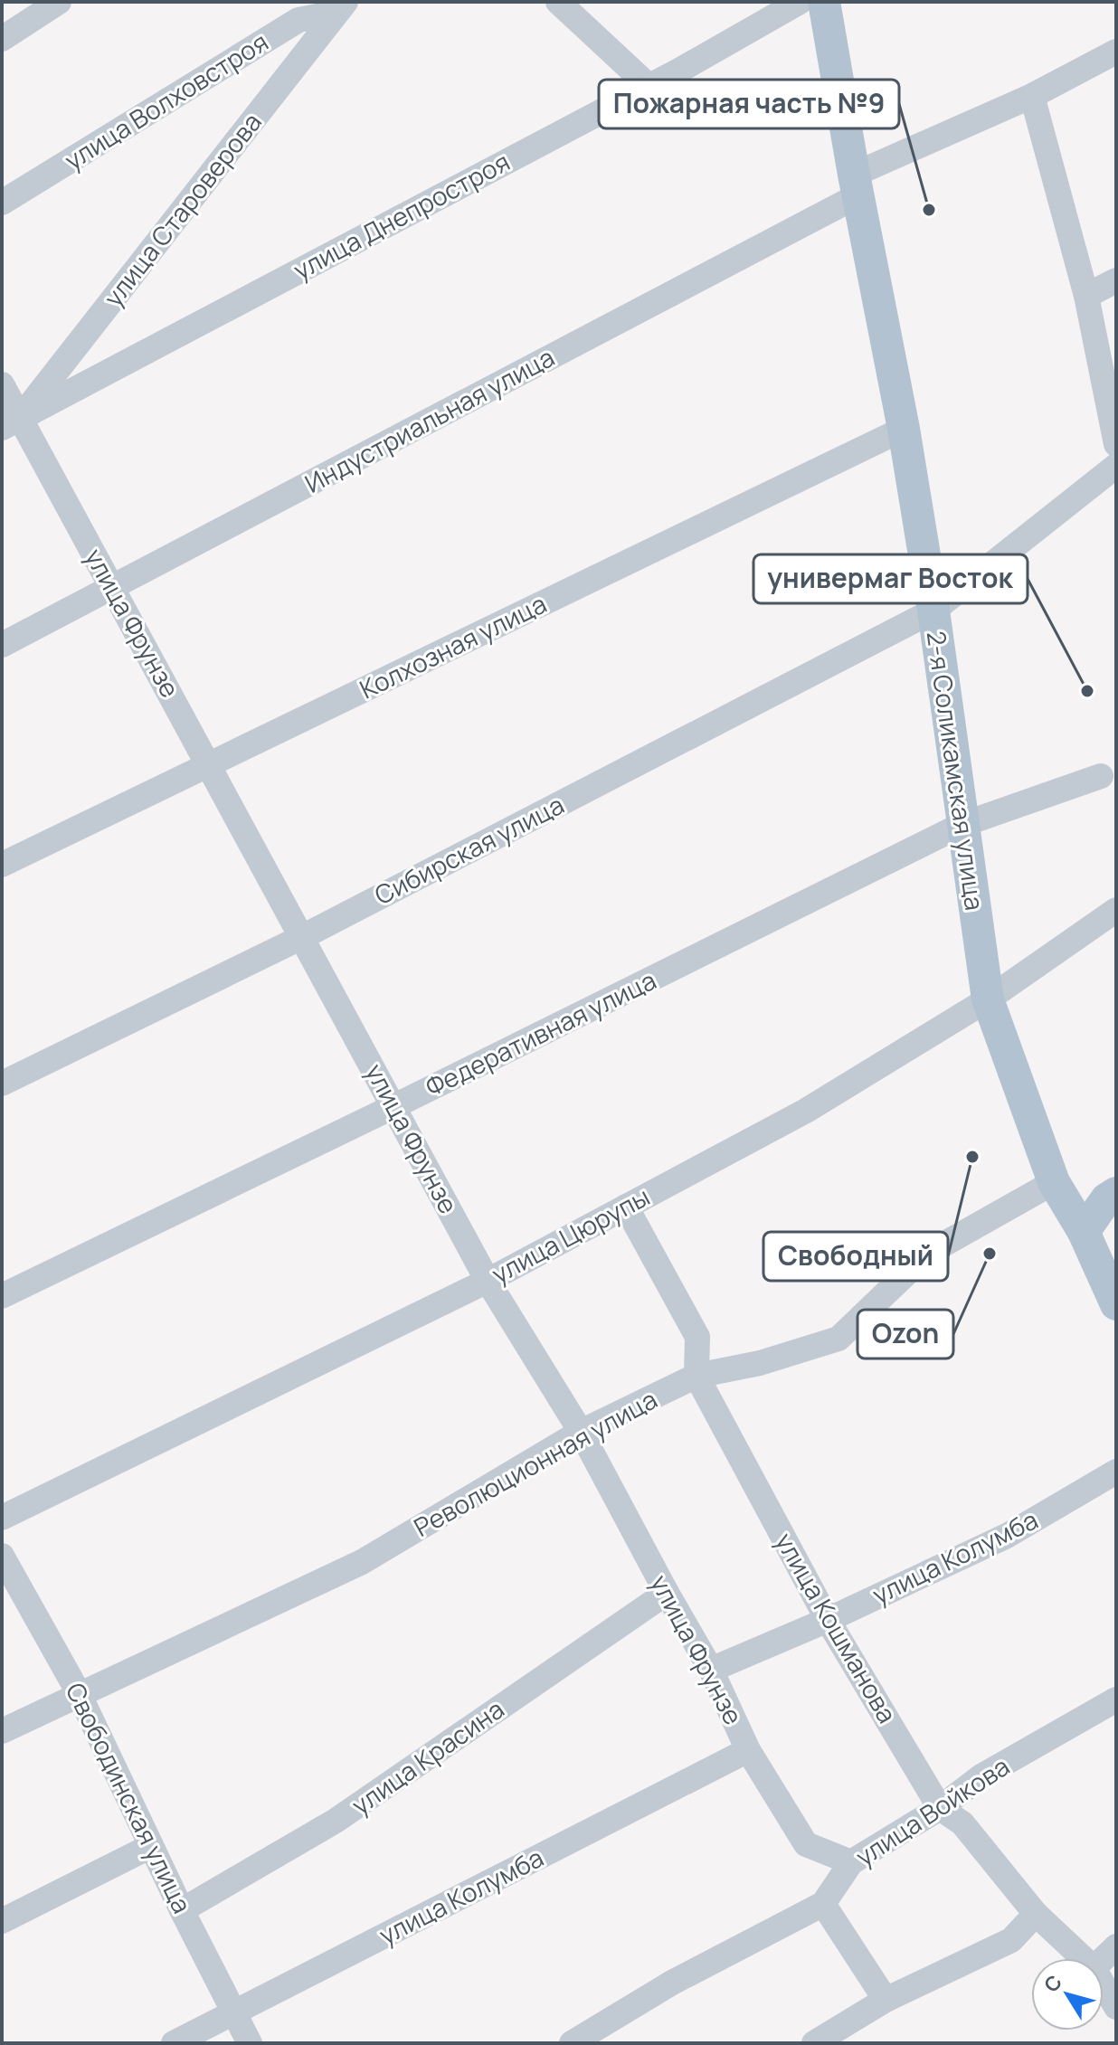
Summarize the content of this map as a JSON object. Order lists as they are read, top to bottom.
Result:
{
  "streets": {
    "main road": ["2-я Соликамская улица"],
    "street": [
      "улица Волховстроя",
      "улица Староверова",
      "улица Днепростроя",
      "Индустриальная улица",
      "улица Фрунзе",
      "Колхозная улица",
      "Сибирская улица",
      "Федеративная улица",
      "улица Цюрупы",
      "Революционная улица",
      "улица Колумба",
      "улица Кошманова",
      "улица Красина",
      "Свободинская улица",
      "улица Войкова"
    ]
  },
  "crossings": [
    ["улица Волховстроя", "улица Староверова"],
    ["улица Староверова", "улица Днепростроя"],
    ["улица Староверова", "улица Фрунзе"],
    ["улица Днепростроя", "улица Фрунзе"],
    ["Индустриальная улица", "улица Фрунзе"],
    ["Индустриальная улица", "2-я Соликамская улица"],
    ["улица Фрунзе", "Колхозная улица"],
    ["улица Фрунзе", "Сибирская улица"],
    ["улица Фрунзе", "Федеративная улица"],
    ["улица Фрунзе", "улица Цюрупы"],
    ["улица Фрунзе", "Революционная улица"],
    ["улица Фрунзе", "улица Колумба"],
    ["улица Фрунзе", "улица Красина"],
    ["улица Фрунзе", "улица Войкова"],
    ["Колхозная улица", "2-я Соликамская улица"],
    ["2-я Соликамская улица", "Сибирская улица"],
    ["2-я Соликамская улица", "Федеративная улица"],
    ["2-я Соликамская улица", "улица Цюрупы"],
    ["2-я Соликамская улица", "Революционная улица"],
    ["улица Цюрупы", "улица Кошманова"],
    ["Революционная улица", "улица Кошманова"],
    ["Революционная улица", "Свободинская улица"],
    ["улица Колумба", "улица Кошманова"],
    ["улица Колумба", "Свободинская улица"],
    ["улица Кошманова", "улица Войкова"],
    ["улица Красина", "Свободинская улица"]
  ],
  "places": [
    "Пожарная часть №9",
    "универмаг Восток",
    "Свободный",
    "Ozon"
  ],
  "north": "top left"
}
